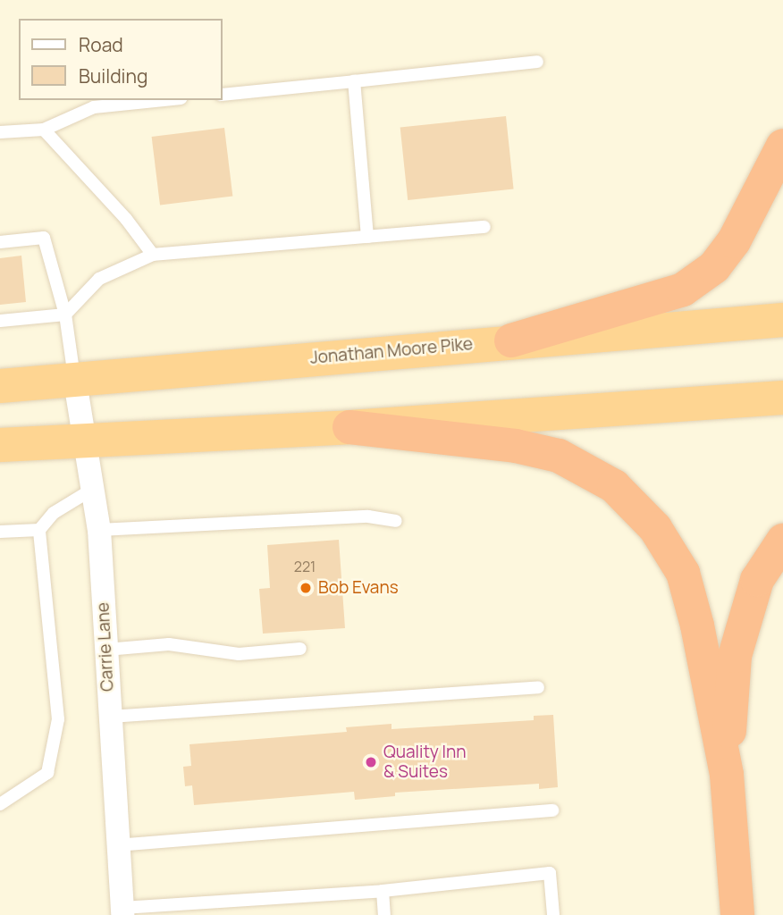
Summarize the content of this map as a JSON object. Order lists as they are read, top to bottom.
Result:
{
  "streets": {
    "highway": ["Jonathan Moore Pike"],
    "street": ["Carrie Lane"]
  },
  "crossings": [
    ["Jonathan Moore Pike", "Carrie Lane"]
  ],
  "places": ["Bob Evans", "Quality Inn & Suites"],
  "house_numbers": ["221"],
  "legend": ["Road", "Building"]
}
